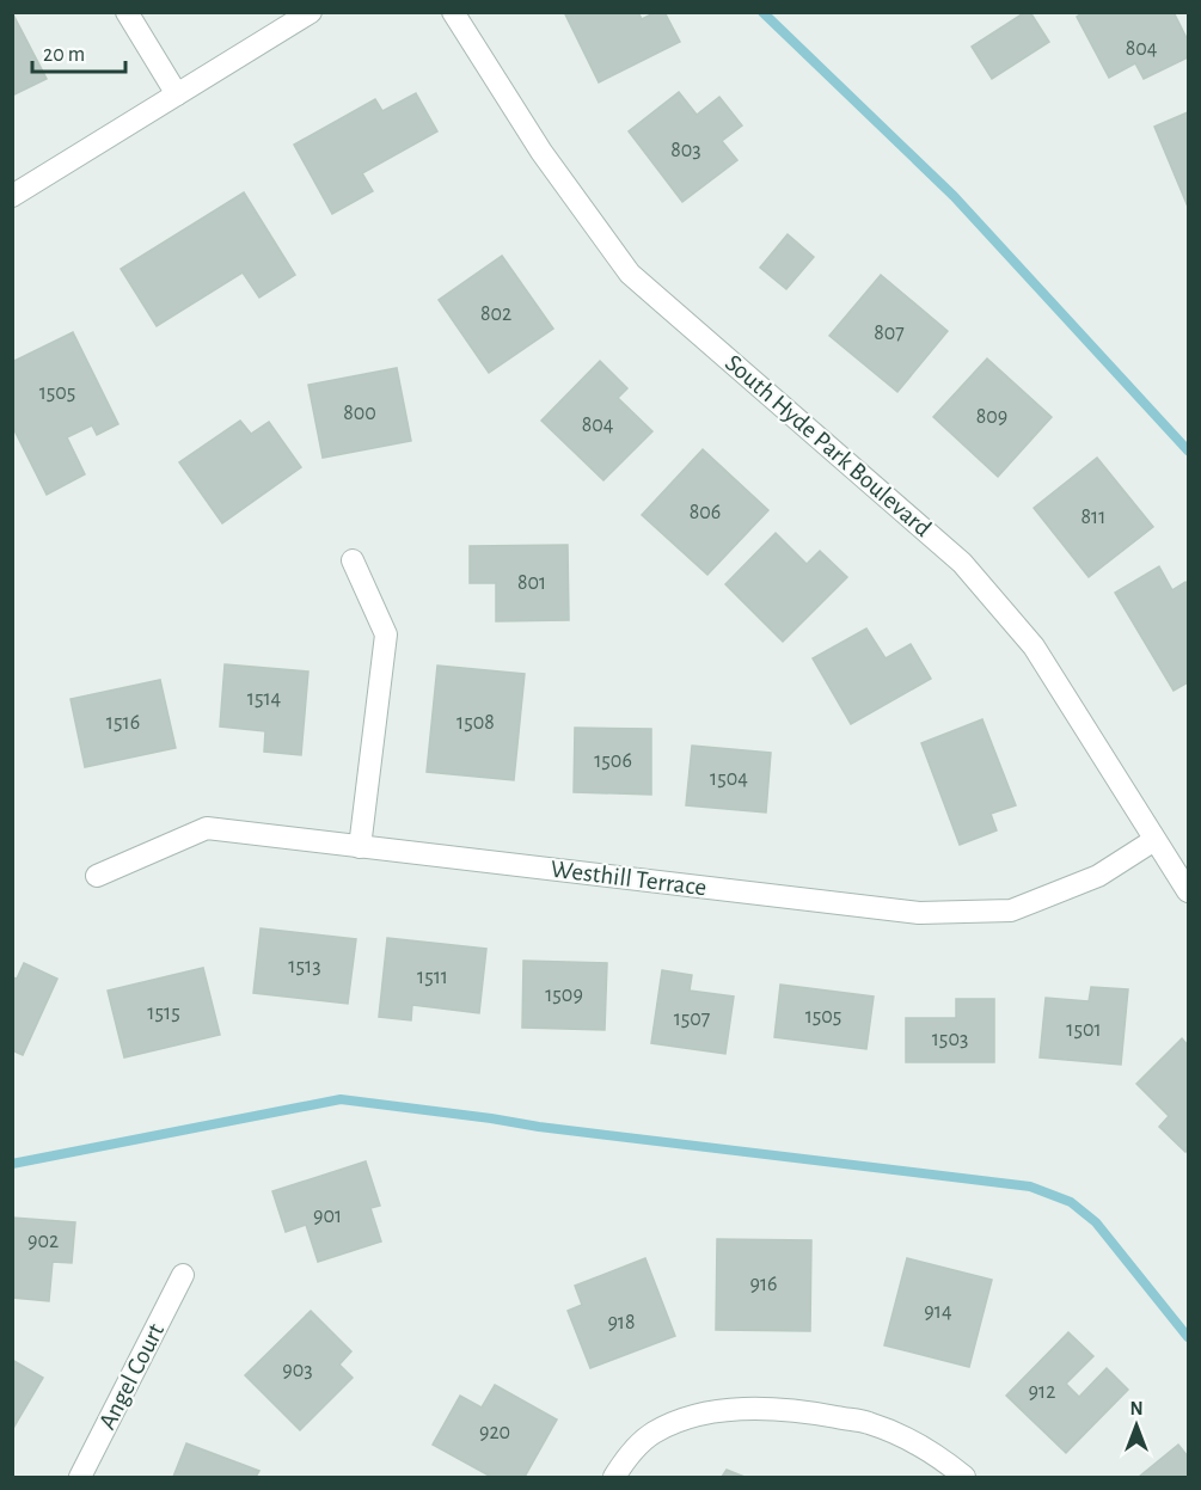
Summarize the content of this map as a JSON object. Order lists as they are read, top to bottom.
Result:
{
  "streets": {
    "street": ["South Hyde Park Boulevard", "Westhill Terrace", "Angel Court"]
  },
  "crossings": [
    ["South Hyde Park Boulevard", "Westhill Terrace"]
  ],
  "house_numbers": [
    "804",
    "803",
    "802",
    "807",
    "1505",
    "800",
    "809",
    "804",
    "806",
    "811",
    "801",
    "1514",
    "1516",
    "1508",
    "1506",
    "1504",
    "1513",
    "1511",
    "1509",
    "1515",
    "1505",
    "1507",
    "1501",
    "1503",
    "901",
    "902",
    "916",
    "914",
    "918",
    "903",
    "912",
    "920"
  ],
  "scale_bar": "20 m",
  "north": "top"
}
